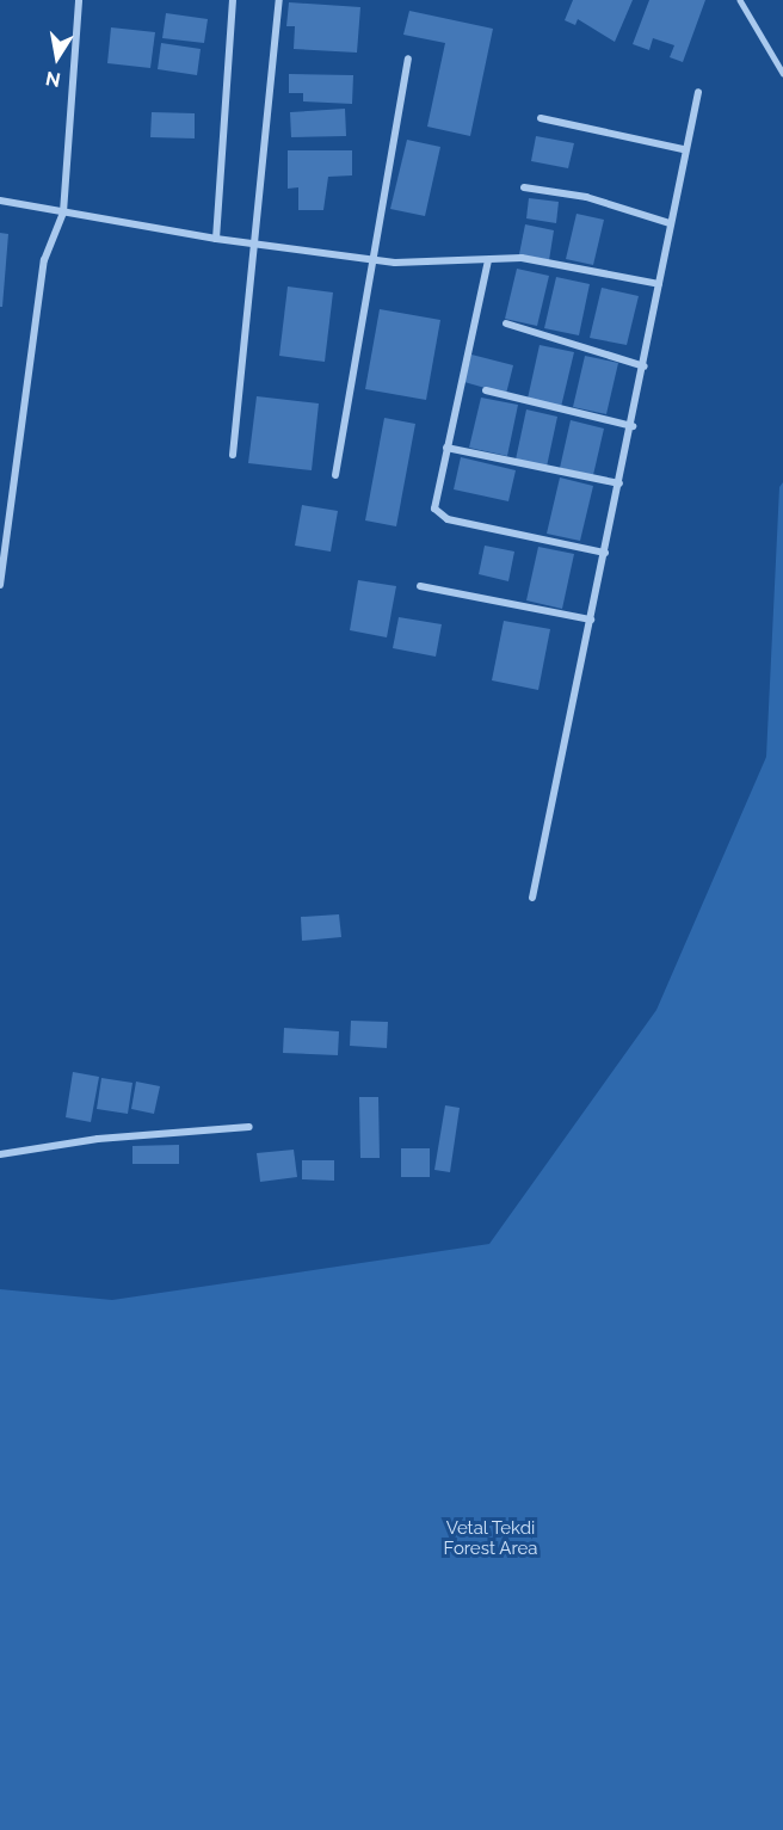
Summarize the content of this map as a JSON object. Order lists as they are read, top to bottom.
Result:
{
  "parks": ["Vetal Tekdi Forest Area"],
  "north": "bottom"
}
